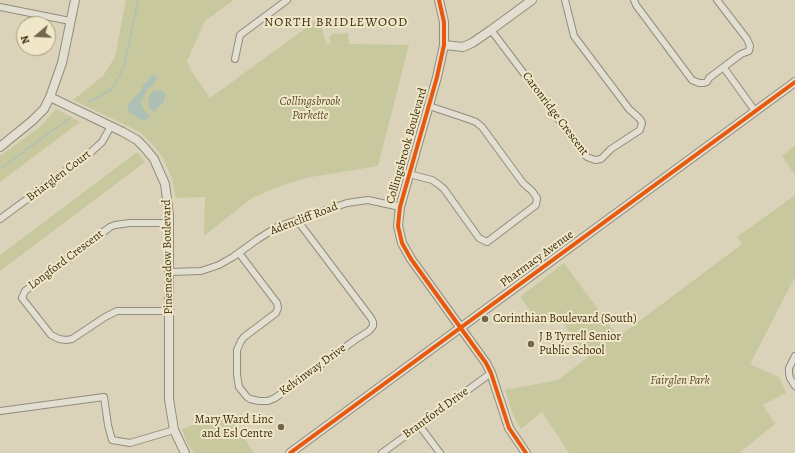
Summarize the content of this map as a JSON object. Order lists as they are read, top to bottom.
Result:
{
  "streets": {
    "street": [
      "Caronridge Crescent",
      "Collingsbrook Boulevard",
      "Briarglen Court",
      "Adencliff Road",
      "Pinemeadow Boulevard",
      "Pharmacy Avenue",
      "Longford Crescent",
      "Kelvinway Drive",
      "Brantford Drive"
    ]
  },
  "crossings": [
    ["Collingsbrook Boulevard", "Adencliff Road"],
    ["Collingsbrook Boulevard", "Pharmacy Avenue"],
    ["Collingsbrook Boulevard", "Brantford Drive"],
    ["Briarglen Court", "Pinemeadow Boulevard"],
    ["Adencliff Road", "Pinemeadow Boulevard"],
    ["Adencliff Road", "Kelvinway Drive"],
    ["Pinemeadow Boulevard", "Longford Crescent"]
  ],
  "districts": ["NORTH BRIDLEWOOD"],
  "parks": ["Collingsbrook Parkette", "Fairglen Park"],
  "places": ["Corinthian Boulevard (South)", "J B Tyrrell Senior Public School", "Mary Ward Linc and Esl Centre"],
  "north": "left"
}
